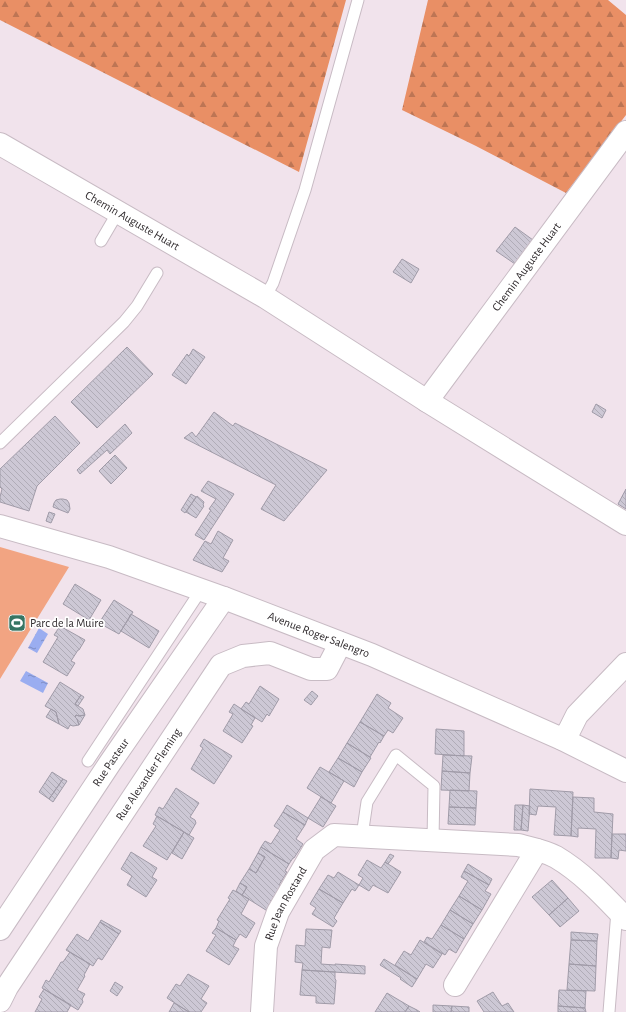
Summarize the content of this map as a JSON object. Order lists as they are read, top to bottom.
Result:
{
  "streets": {
    "street": [
      "Chemin Auguste Huart",
      "Avenue Roger Salengro",
      "Rue Pasteur",
      "Rue Alexander Fleming",
      "Rue Jean Rostand"
    ]
  },
  "crossings": [
    ["Avenue Roger Salengro", "Rue Pasteur"],
    ["Avenue Roger Salengro", "Rue Alexander Fleming"]
  ],
  "places": {
    "sports": ["Parc de la Muire"]
  }
}
